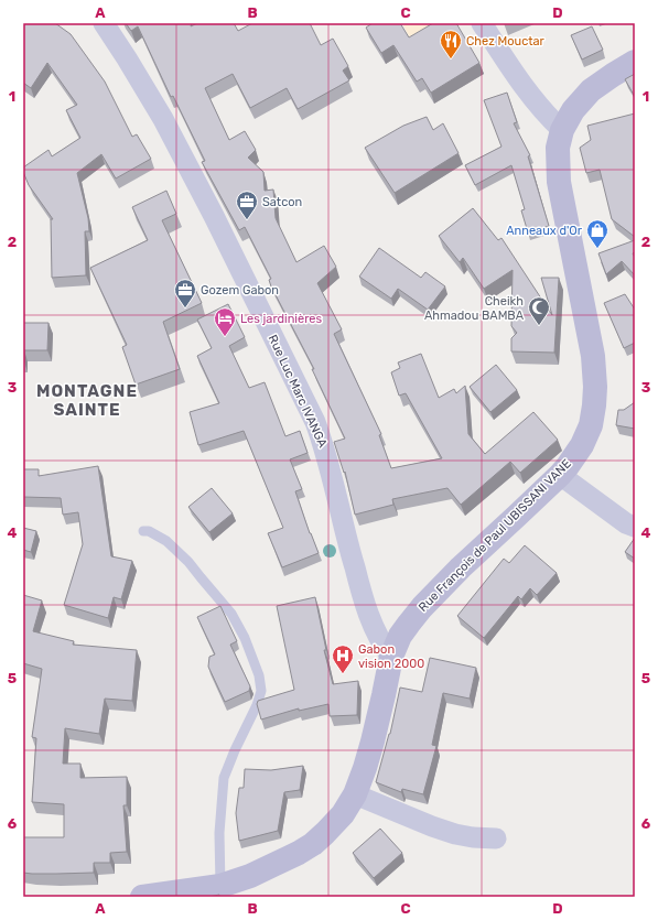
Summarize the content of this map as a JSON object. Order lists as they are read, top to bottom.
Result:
{
  "streets": {
    "street": ["Rue Luc Marc IVANGA", "Rue François de Paul UBISSANI VANE"]
  },
  "crossings": [
    ["Rue Luc Marc IVANGA", "Rue François de Paul UBISSANI VANE"]
  ],
  "districts": ["MONTAGNE SAINTE"],
  "places": {
    "restaurant": ["Chez Mouctar"],
    "office": ["Satcon", "Gozem Gabon"],
    "shop": ["Anneaux d'Or"],
    "mosque": ["Cheikh Ahmadou BAMBA"],
    "hotel": ["Les jardinières"],
    "hospital": ["Gabon vision 2000"]
  },
  "grid": {
    "columns": [
      "A",
      "B",
      "C",
      "D"
    ],
    "rows": [
      "1",
      "2",
      "3",
      "4",
      "5",
      "6"
    ]
  }
}
